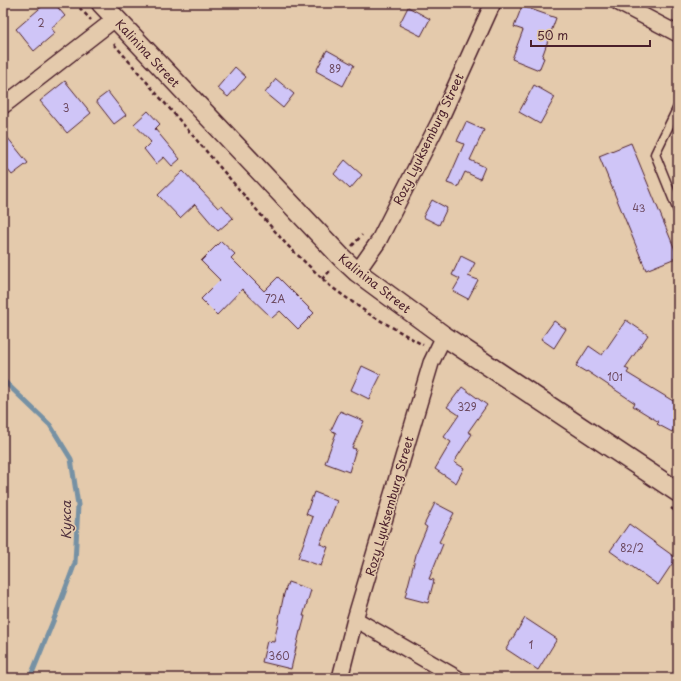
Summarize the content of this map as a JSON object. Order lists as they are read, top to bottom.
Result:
{
  "streets": {
    "street": ["Kalinina Street", "Rozy Lyuksemburg Street"]
  },
  "crossings": [
    ["Kalinina Street", "Rozy Lyuksemburg Street"]
  ],
  "water": ["Кукса"],
  "house_numbers": [
    "2",
    "89",
    "3",
    "43",
    "72А",
    "101",
    "329",
    "82/2",
    "1",
    "360"
  ],
  "scale_bar": "50 m"
}
